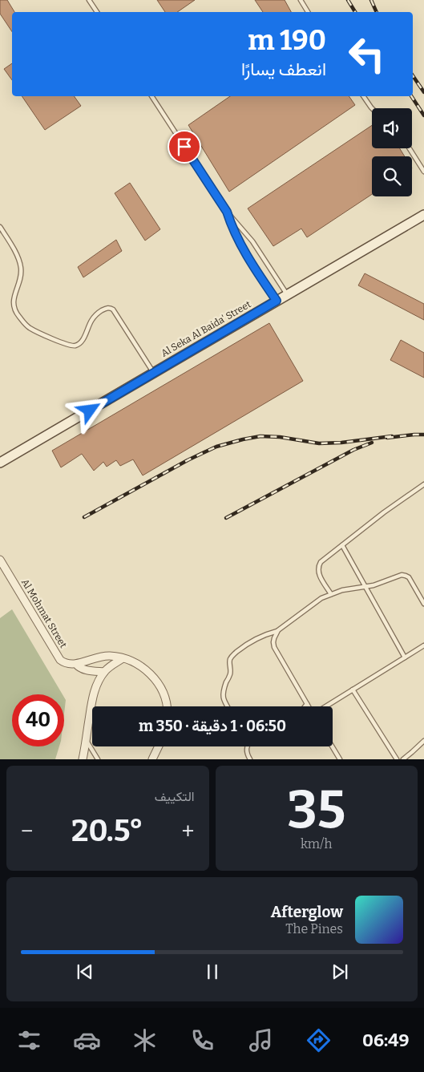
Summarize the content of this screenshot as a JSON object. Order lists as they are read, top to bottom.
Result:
{
  "streets": {
    "street": ["Al Seka Al Baida' Street", "Al Mohmat Street"]
  },
  "page": {
    "turn": ["190 m", "انعطف يسارًا"],
    "limit": "40",
    "trip": "06:50 · 1 دقيقة · 350 m",
    "tile": [
      ["35", "km/h"],
      "التكييف"
    ],
    "heat": ["−", "20.5°", "+"],
    "song": ["Afterglow", "The Pines"],
    "tabs": "06:49"
  }
}
